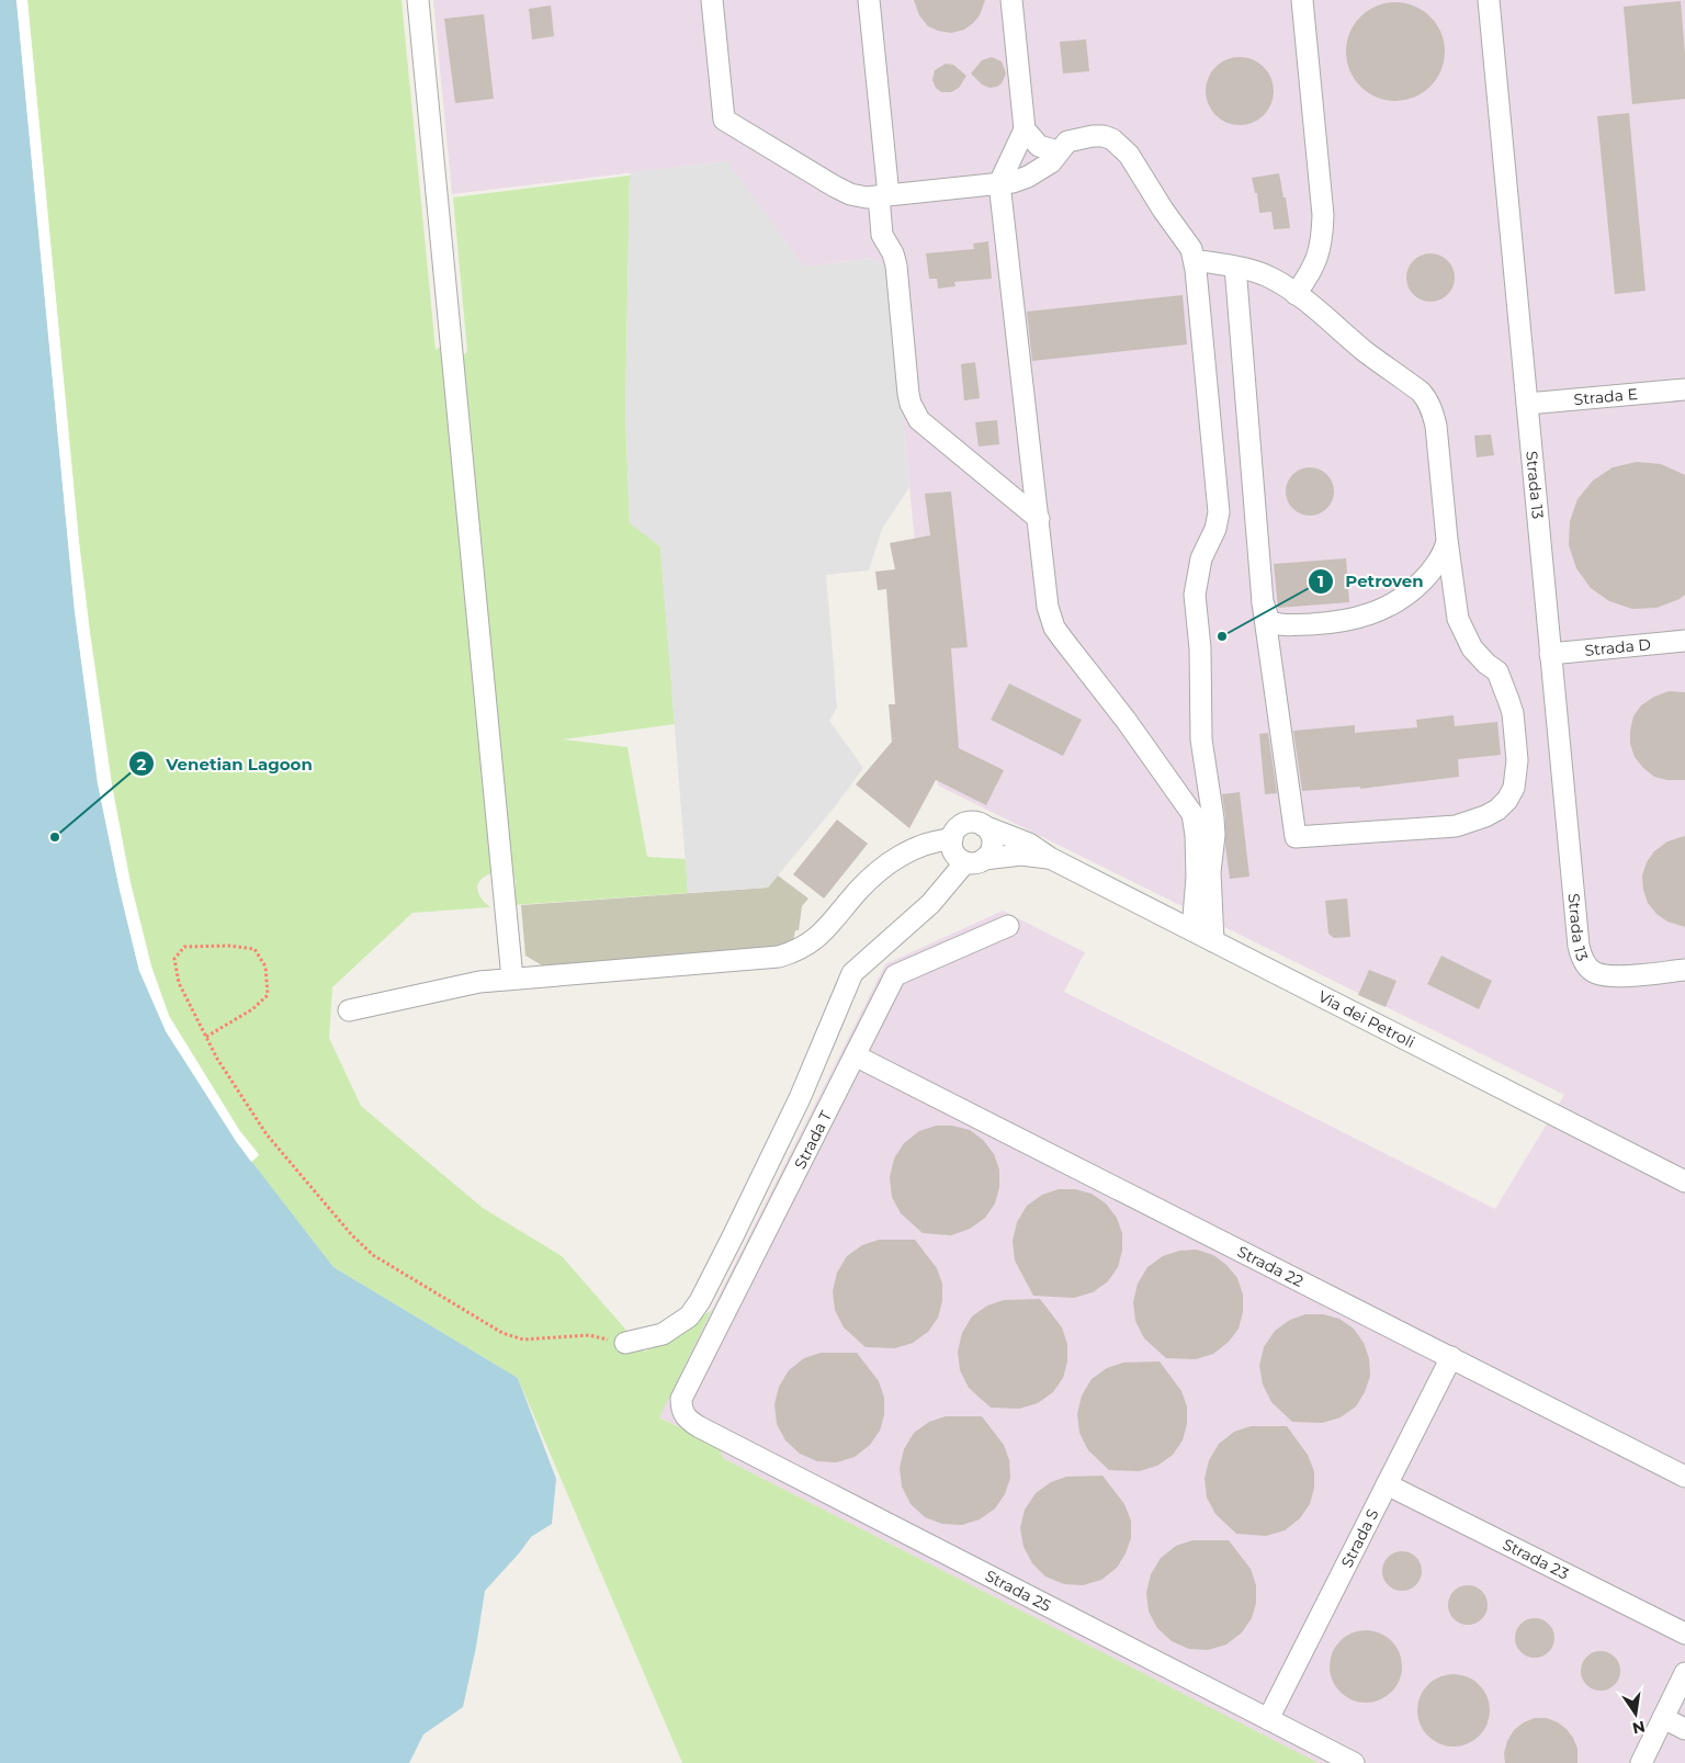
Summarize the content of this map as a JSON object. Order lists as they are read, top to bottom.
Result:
{
  "streets": {
    "street": [
      "Strada E",
      "Strada 13",
      "Strada D",
      "Via dei Petroli",
      "Strada T",
      "Strada 22",
      "Strada S",
      "Strada 23",
      "Strada 25"
    ]
  },
  "crossings": [
    ["Strada E", "Strada 13"],
    ["Strada 13", "Strada D"],
    ["Strada T", "Strada 22"],
    ["Strada T", "Strada 25"],
    ["Strada 22", "Strada S"],
    ["Strada S", "Strada 23"],
    ["Strada S", "Strada 25"]
  ],
  "places": ["Petroven", "Venetian Lagoon"],
  "north": "bottom"
}
